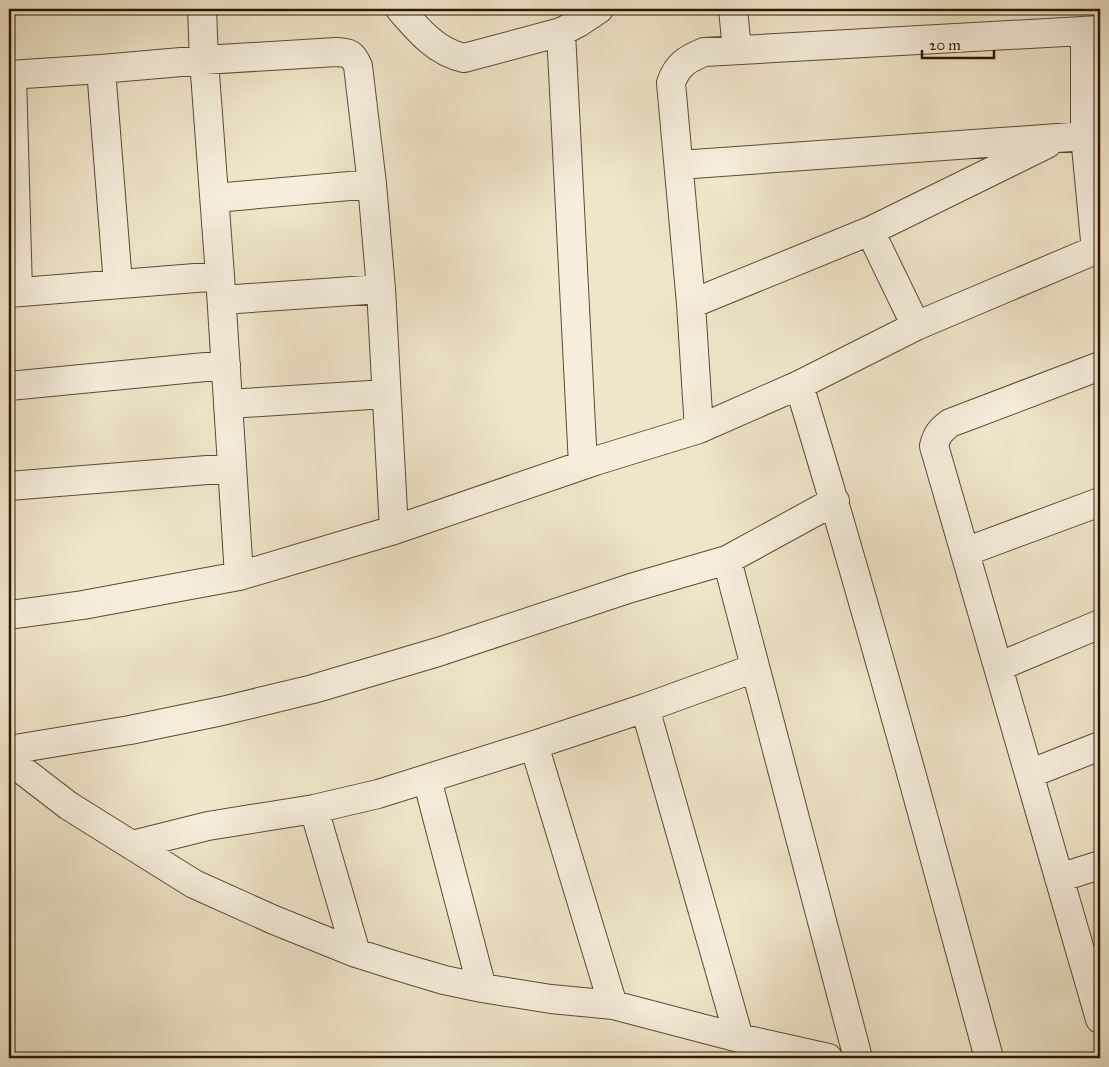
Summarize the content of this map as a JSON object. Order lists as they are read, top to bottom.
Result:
{
  "scale_bar": "20 m"
}
